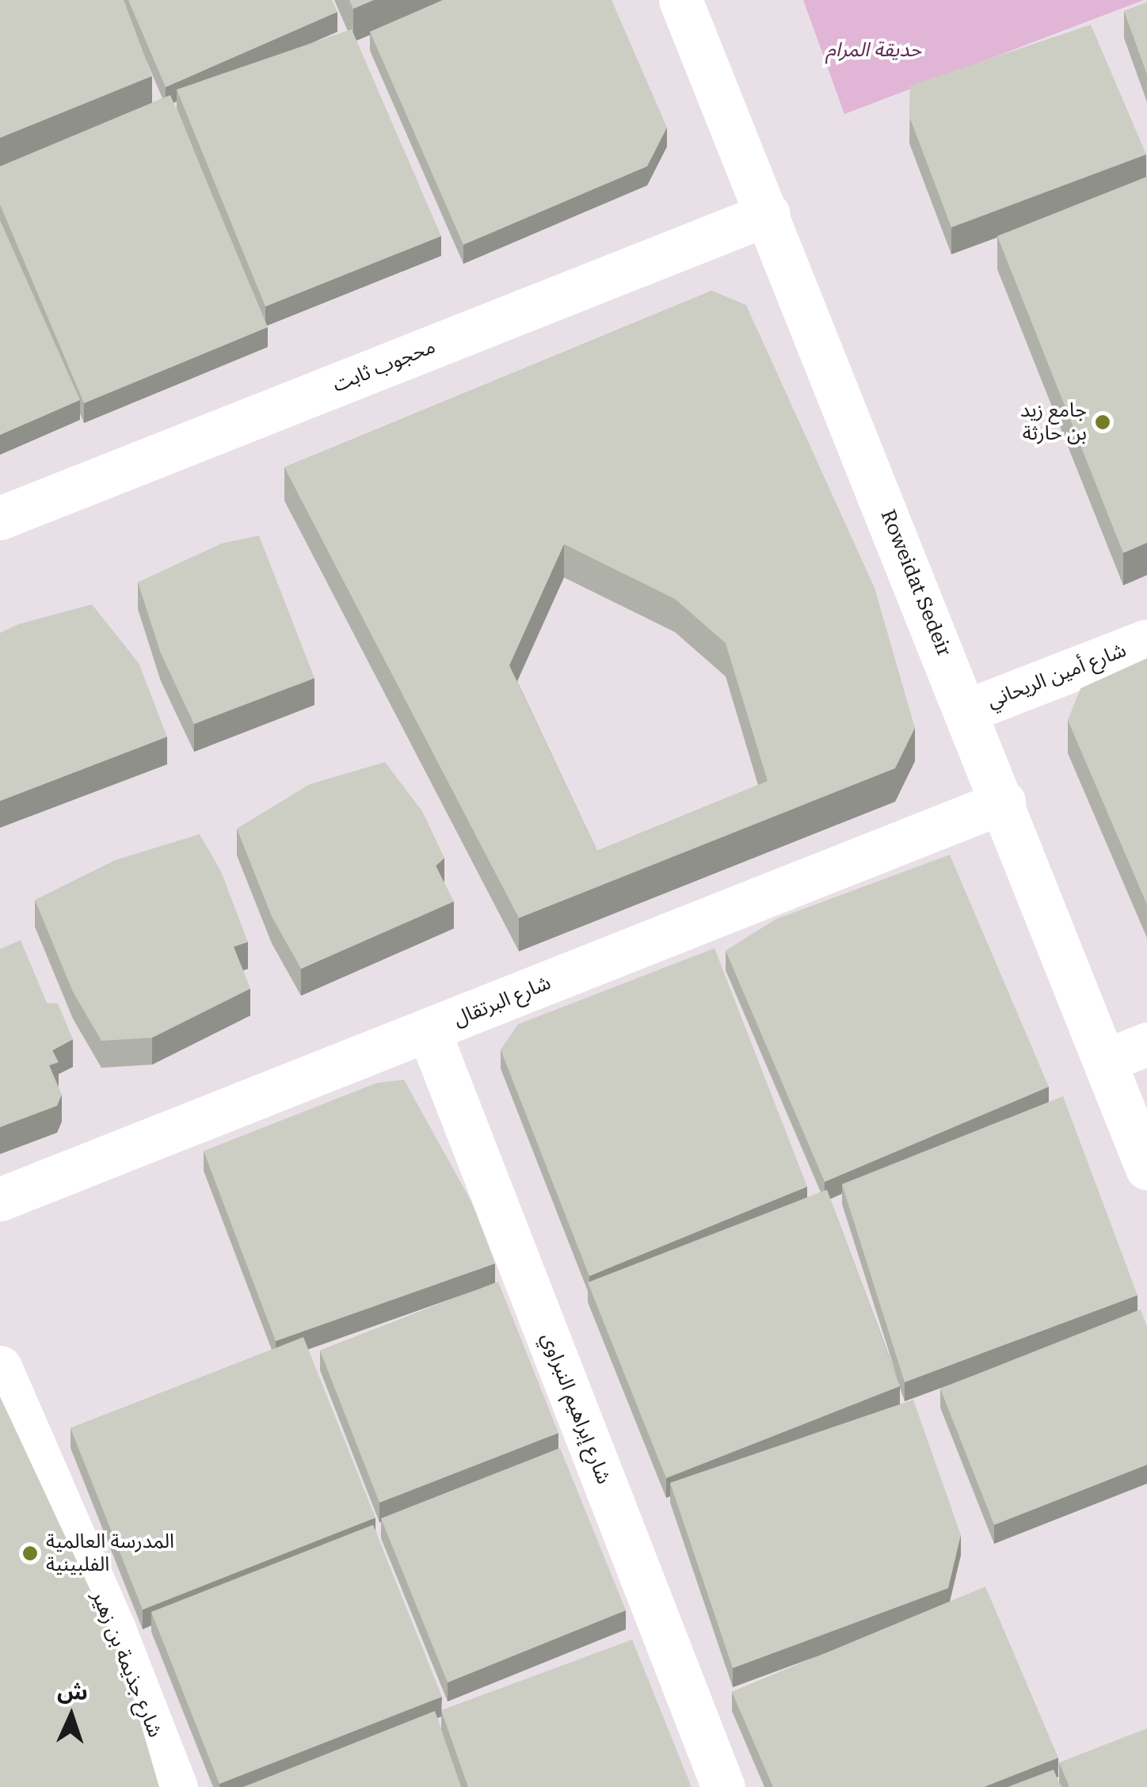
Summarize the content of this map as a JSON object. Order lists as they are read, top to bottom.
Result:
{
  "streets": {
    "street": [
      "محجوب ثابت",
      "Roweidat Sedeir",
      "شارع أمين الريحاني",
      "شارع البرتقال",
      "شارع إبراهيم النبراوي",
      "شارع جذيمة بن زهير"
    ]
  },
  "crossings": [
    ["محجوب ثابت", "Roweidat Sedeir"],
    ["Roweidat Sedeir", "شارع أمين الريحاني"],
    ["Roweidat Sedeir", "شارع البرتقال"],
    ["شارع البرتقال", "شارع إبراهيم النبراوي"]
  ],
  "parks": ["حديقة المرام"],
  "places": ["جامع زيد بن حارثة", "المدرسة العالمية الفلبينية"],
  "north": "top"
}
